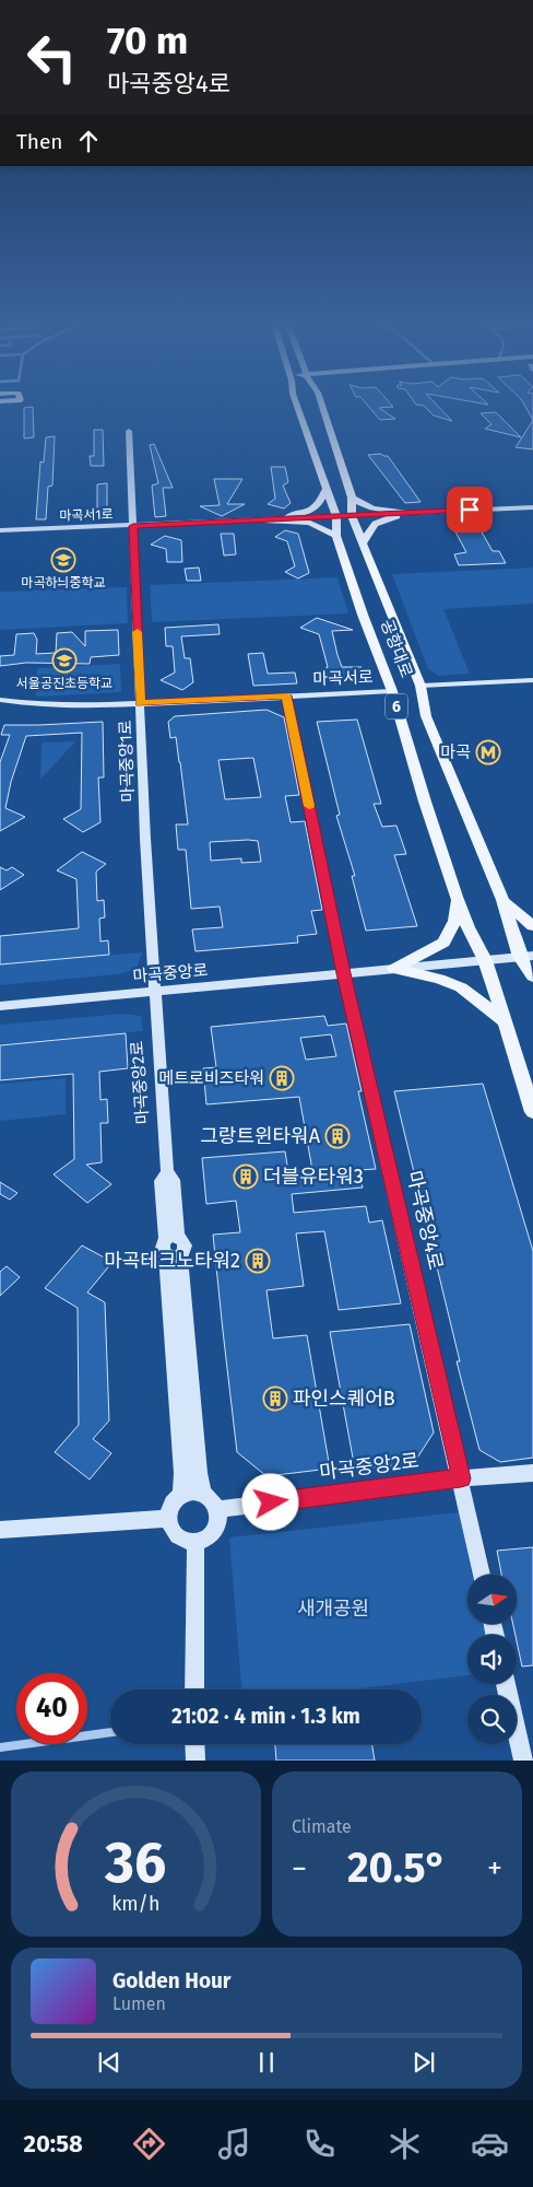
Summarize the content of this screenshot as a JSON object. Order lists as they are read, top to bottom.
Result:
{
  "streets": {
    "main road": ["공항대로", "6"],
    "street": [
      "마곡서1로",
      "마곡서로",
      "마곡중앙1로",
      "마곡중앙로",
      "마곡중앙2로",
      "마곡중앙4로"
    ]
  },
  "crossings": [
    ["마곡서1로", "공항대로"],
    ["마곡서1로", "마곡중앙1로"],
    ["공항대로", "마곡서로"],
    ["공항대로", "마곡중앙로"],
    ["마곡서로", "마곡중앙1로"],
    ["마곡중앙1로", "마곡중앙로"],
    ["마곡중앙1로", "마곡중앙2로"],
    ["마곡중앙로", "마곡중앙2로"],
    ["마곡중앙로", "마곡중앙4로"],
    ["마곡중앙2로", "마곡중앙4로"]
  ],
  "parks": ["새개공원"],
  "places": {
    "school or university": ["마곡하늬중학교", "서울공진초등학교"],
    "metro station": ["마곡"],
    "building": [
      "메트로비즈타워",
      "그랑트윈타워A",
      "더블유타워3",
      "마곡테크노타워2",
      "파인스퀘어B"
    ]
  },
  "north": "right",
  "page": {
    "turn": ["70 m", "마곡중앙4로"],
    "then": "Then",
    "limit": "40",
    "trip": "21:02 · 4 min · 1.3 km",
    "tile": "Climate",
    "heat": ["−", "20.5°", "+"],
    "song": ["Golden Hour", "Lumen"],
    "tabs": "20:58",
    "gauge": ["36", "km/h"]
  }
}
